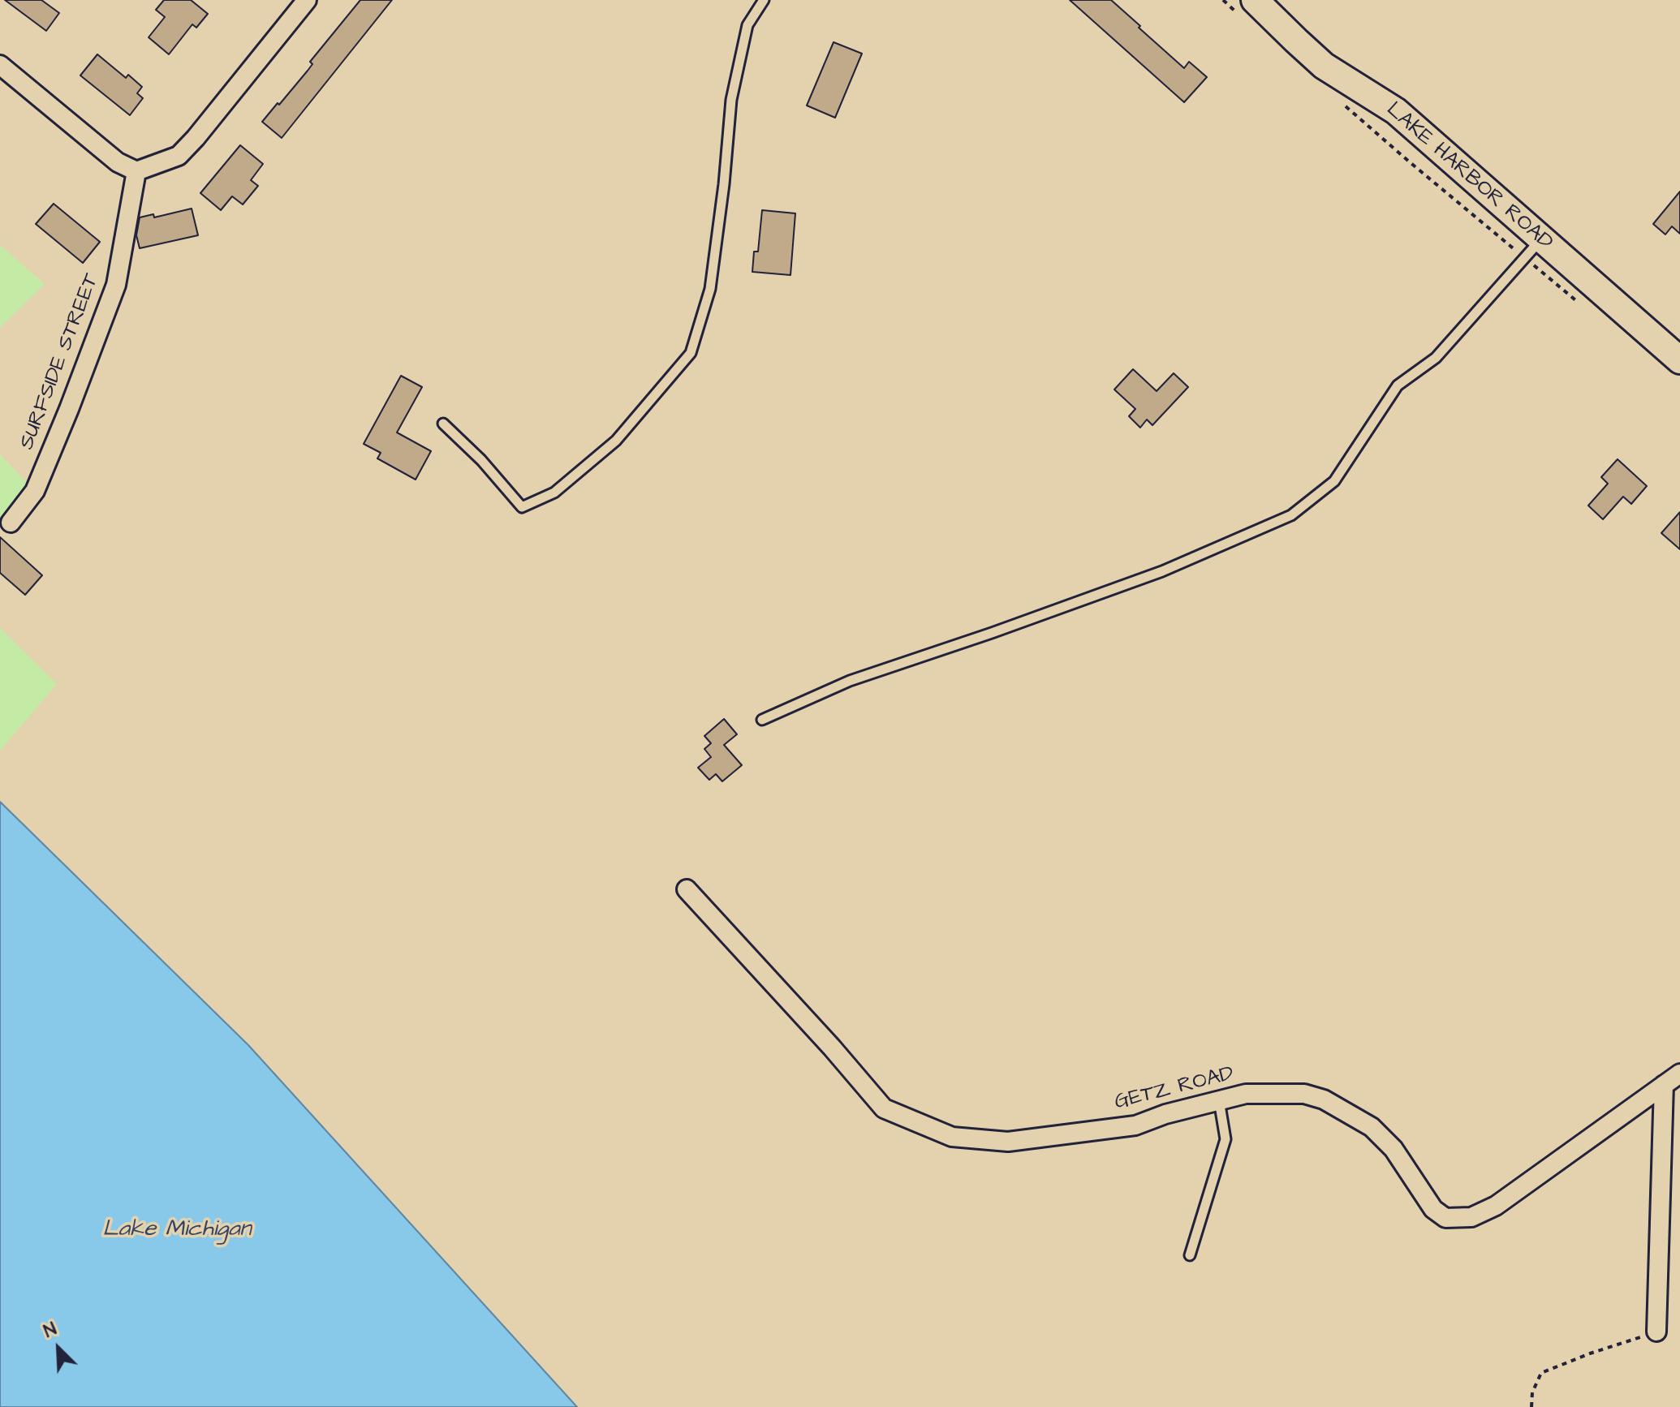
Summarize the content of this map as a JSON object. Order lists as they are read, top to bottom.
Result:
{
  "streets": {
    "street": ["LAKE HARBOR ROAD", "SURFSIDE STREET", "GETZ ROAD"]
  },
  "water": ["Lake Michigan"],
  "north": "top left"
}
